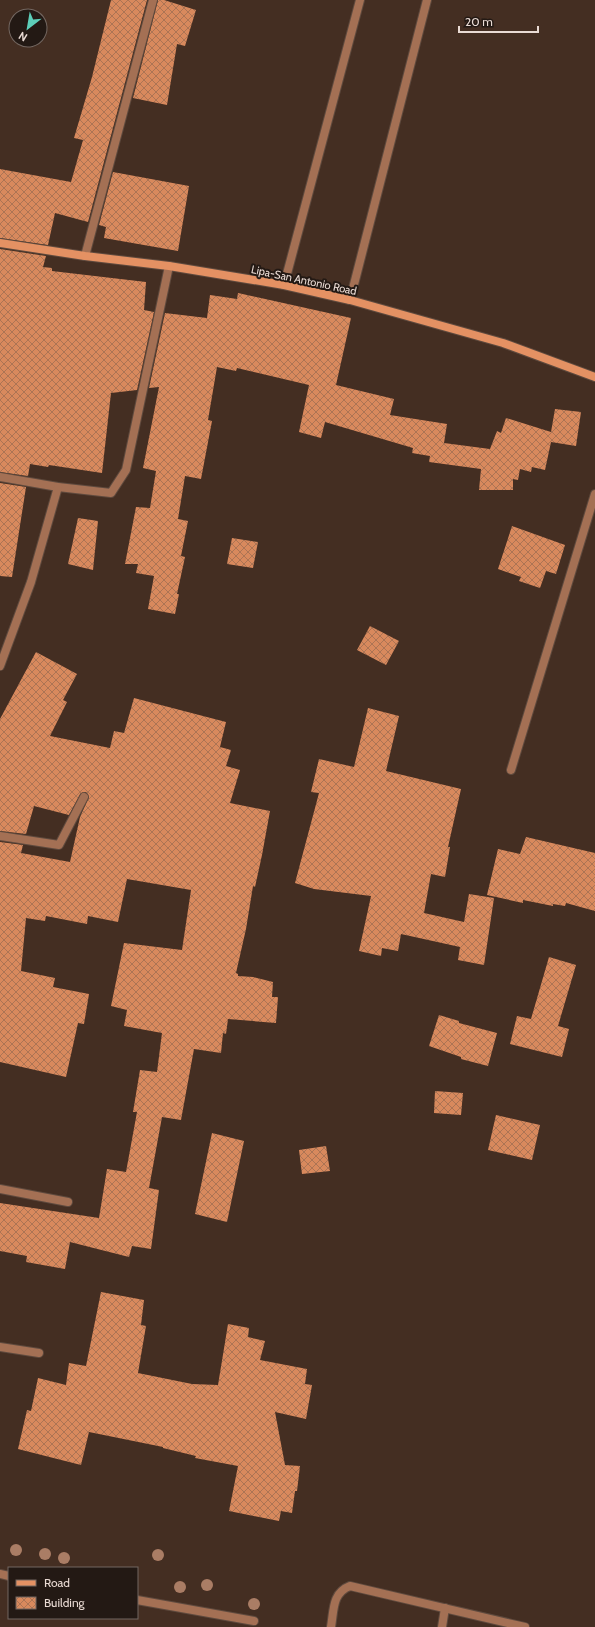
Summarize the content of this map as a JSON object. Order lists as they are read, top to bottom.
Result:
{
  "streets": {
    "main road": ["Lipa-San Antonio Road"]
  },
  "legend": ["Road", "Building"],
  "scale_bar": "20 m",
  "north": "bottom left"
}
